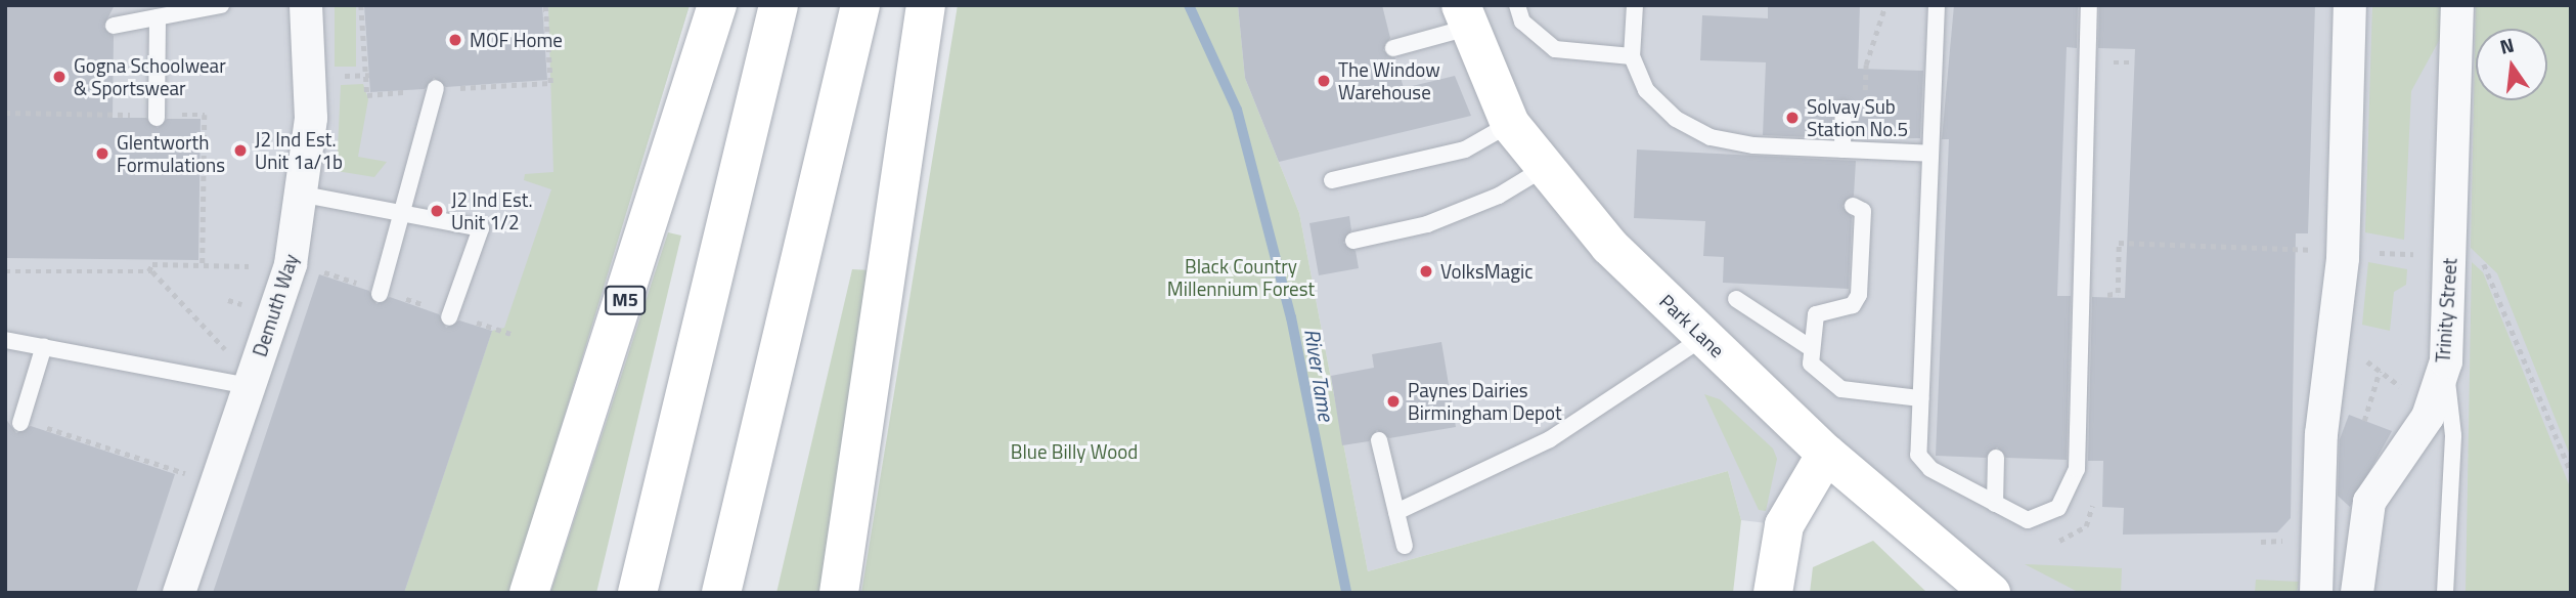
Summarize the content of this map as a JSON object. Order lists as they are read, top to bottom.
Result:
{
  "streets": {
    "main road": ["M5", "Park Lane"],
    "street": ["Demuth Way", "Trinity Street"]
  },
  "water": ["River Tame"],
  "parks": ["Black Country Millennium Forest", "Blue Billy Wood"],
  "places": [
    "MOF Home",
    "Gogna Schoolwear & Sportswear",
    "The Window Warehouse",
    "Solvay Sub Station No.5",
    "J2 Ind Est. Unit 1a/1b",
    "Glentworth Formulations",
    "J2 Ind Est. Unit 1/2",
    "VolksMagic",
    "Paynes Dairies Birmingham Depot"
  ],
  "north": "top"
}
